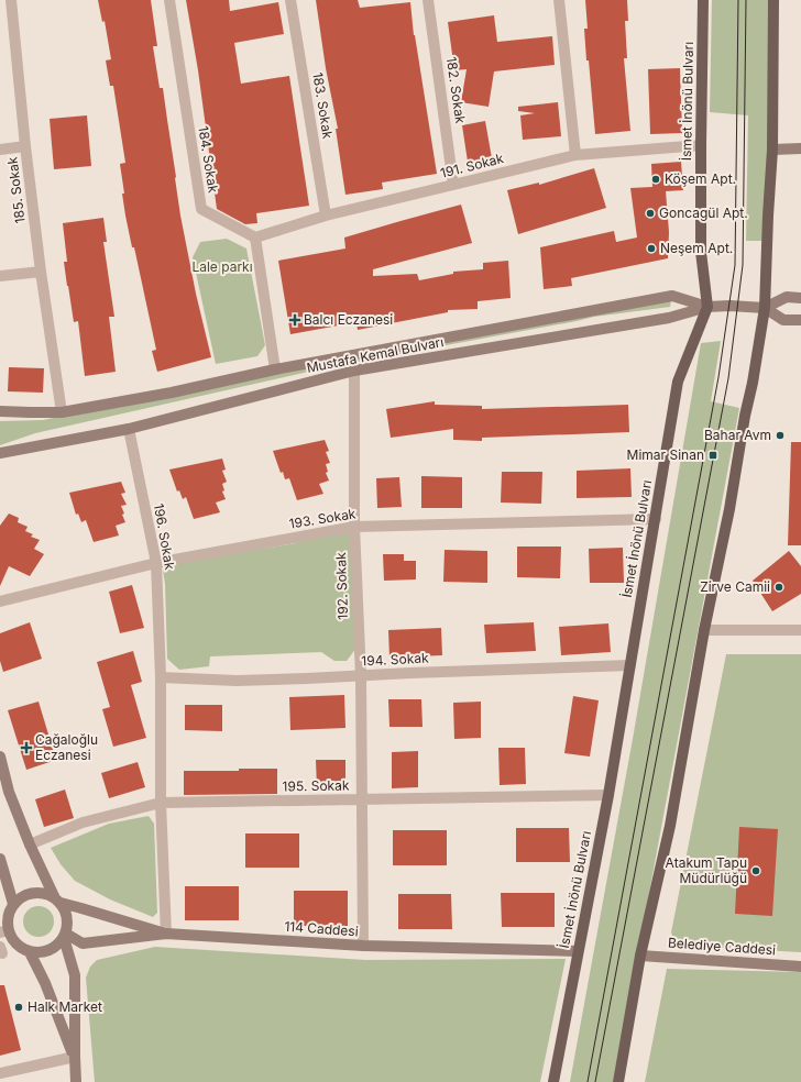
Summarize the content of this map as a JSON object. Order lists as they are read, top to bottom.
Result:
{
  "streets": {
    "main road": [
      "İsmet İnönü Bulvarı",
      "Mustafa Kemal Bulvarı",
      "114 Caddesi",
      "Belediye Caddesi"
    ],
    "street": [
      "182. Sokak",
      "183. Sokak",
      "184. Sokak",
      "191. Sokak",
      "185. Sokak",
      "193. Sokak",
      "196. Sokak",
      "192. Sokak",
      "194. Sokak",
      "195. Sokak"
    ]
  },
  "crossings": [
    ["182. Sokak", "191. Sokak"],
    ["İsmet İnönü Bulvarı", "191. Sokak"],
    ["İsmet İnönü Bulvarı", "Mustafa Kemal Bulvarı"],
    ["İsmet İnönü Bulvarı", "193. Sokak"],
    ["İsmet İnönü Bulvarı", "194. Sokak"],
    ["İsmet İnönü Bulvarı", "195. Sokak"],
    ["İsmet İnönü Bulvarı", "114 Caddesi"],
    ["183. Sokak", "191. Sokak"],
    ["184. Sokak", "191. Sokak"],
    ["185. Sokak", "Mustafa Kemal Bulvarı"],
    ["Mustafa Kemal Bulvarı", "196. Sokak"],
    ["Mustafa Kemal Bulvarı", "192. Sokak"],
    ["193. Sokak", "196. Sokak"],
    ["193. Sokak", "192. Sokak"],
    ["196. Sokak", "194. Sokak"],
    ["196. Sokak", "195. Sokak"],
    ["196. Sokak", "114 Caddesi"],
    ["192. Sokak", "194. Sokak"],
    ["192. Sokak", "195. Sokak"],
    ["192. Sokak", "114 Caddesi"]
  ],
  "parks": ["Lale parkı"],
  "places": {
    "other": [
      "Köşem Apt.",
      "Goncagül Apt.",
      "Neşem Apt.",
      "Bahar Avm",
      "Zirve Camii",
      "Atakum Tapu Müdürlüğü",
      "Halk Market"
    ],
    "health": ["Balcı Eczanesi", "Cağaloğlu Eczanesi"],
    "transit": ["Mimar Sinan"]
  }
}
